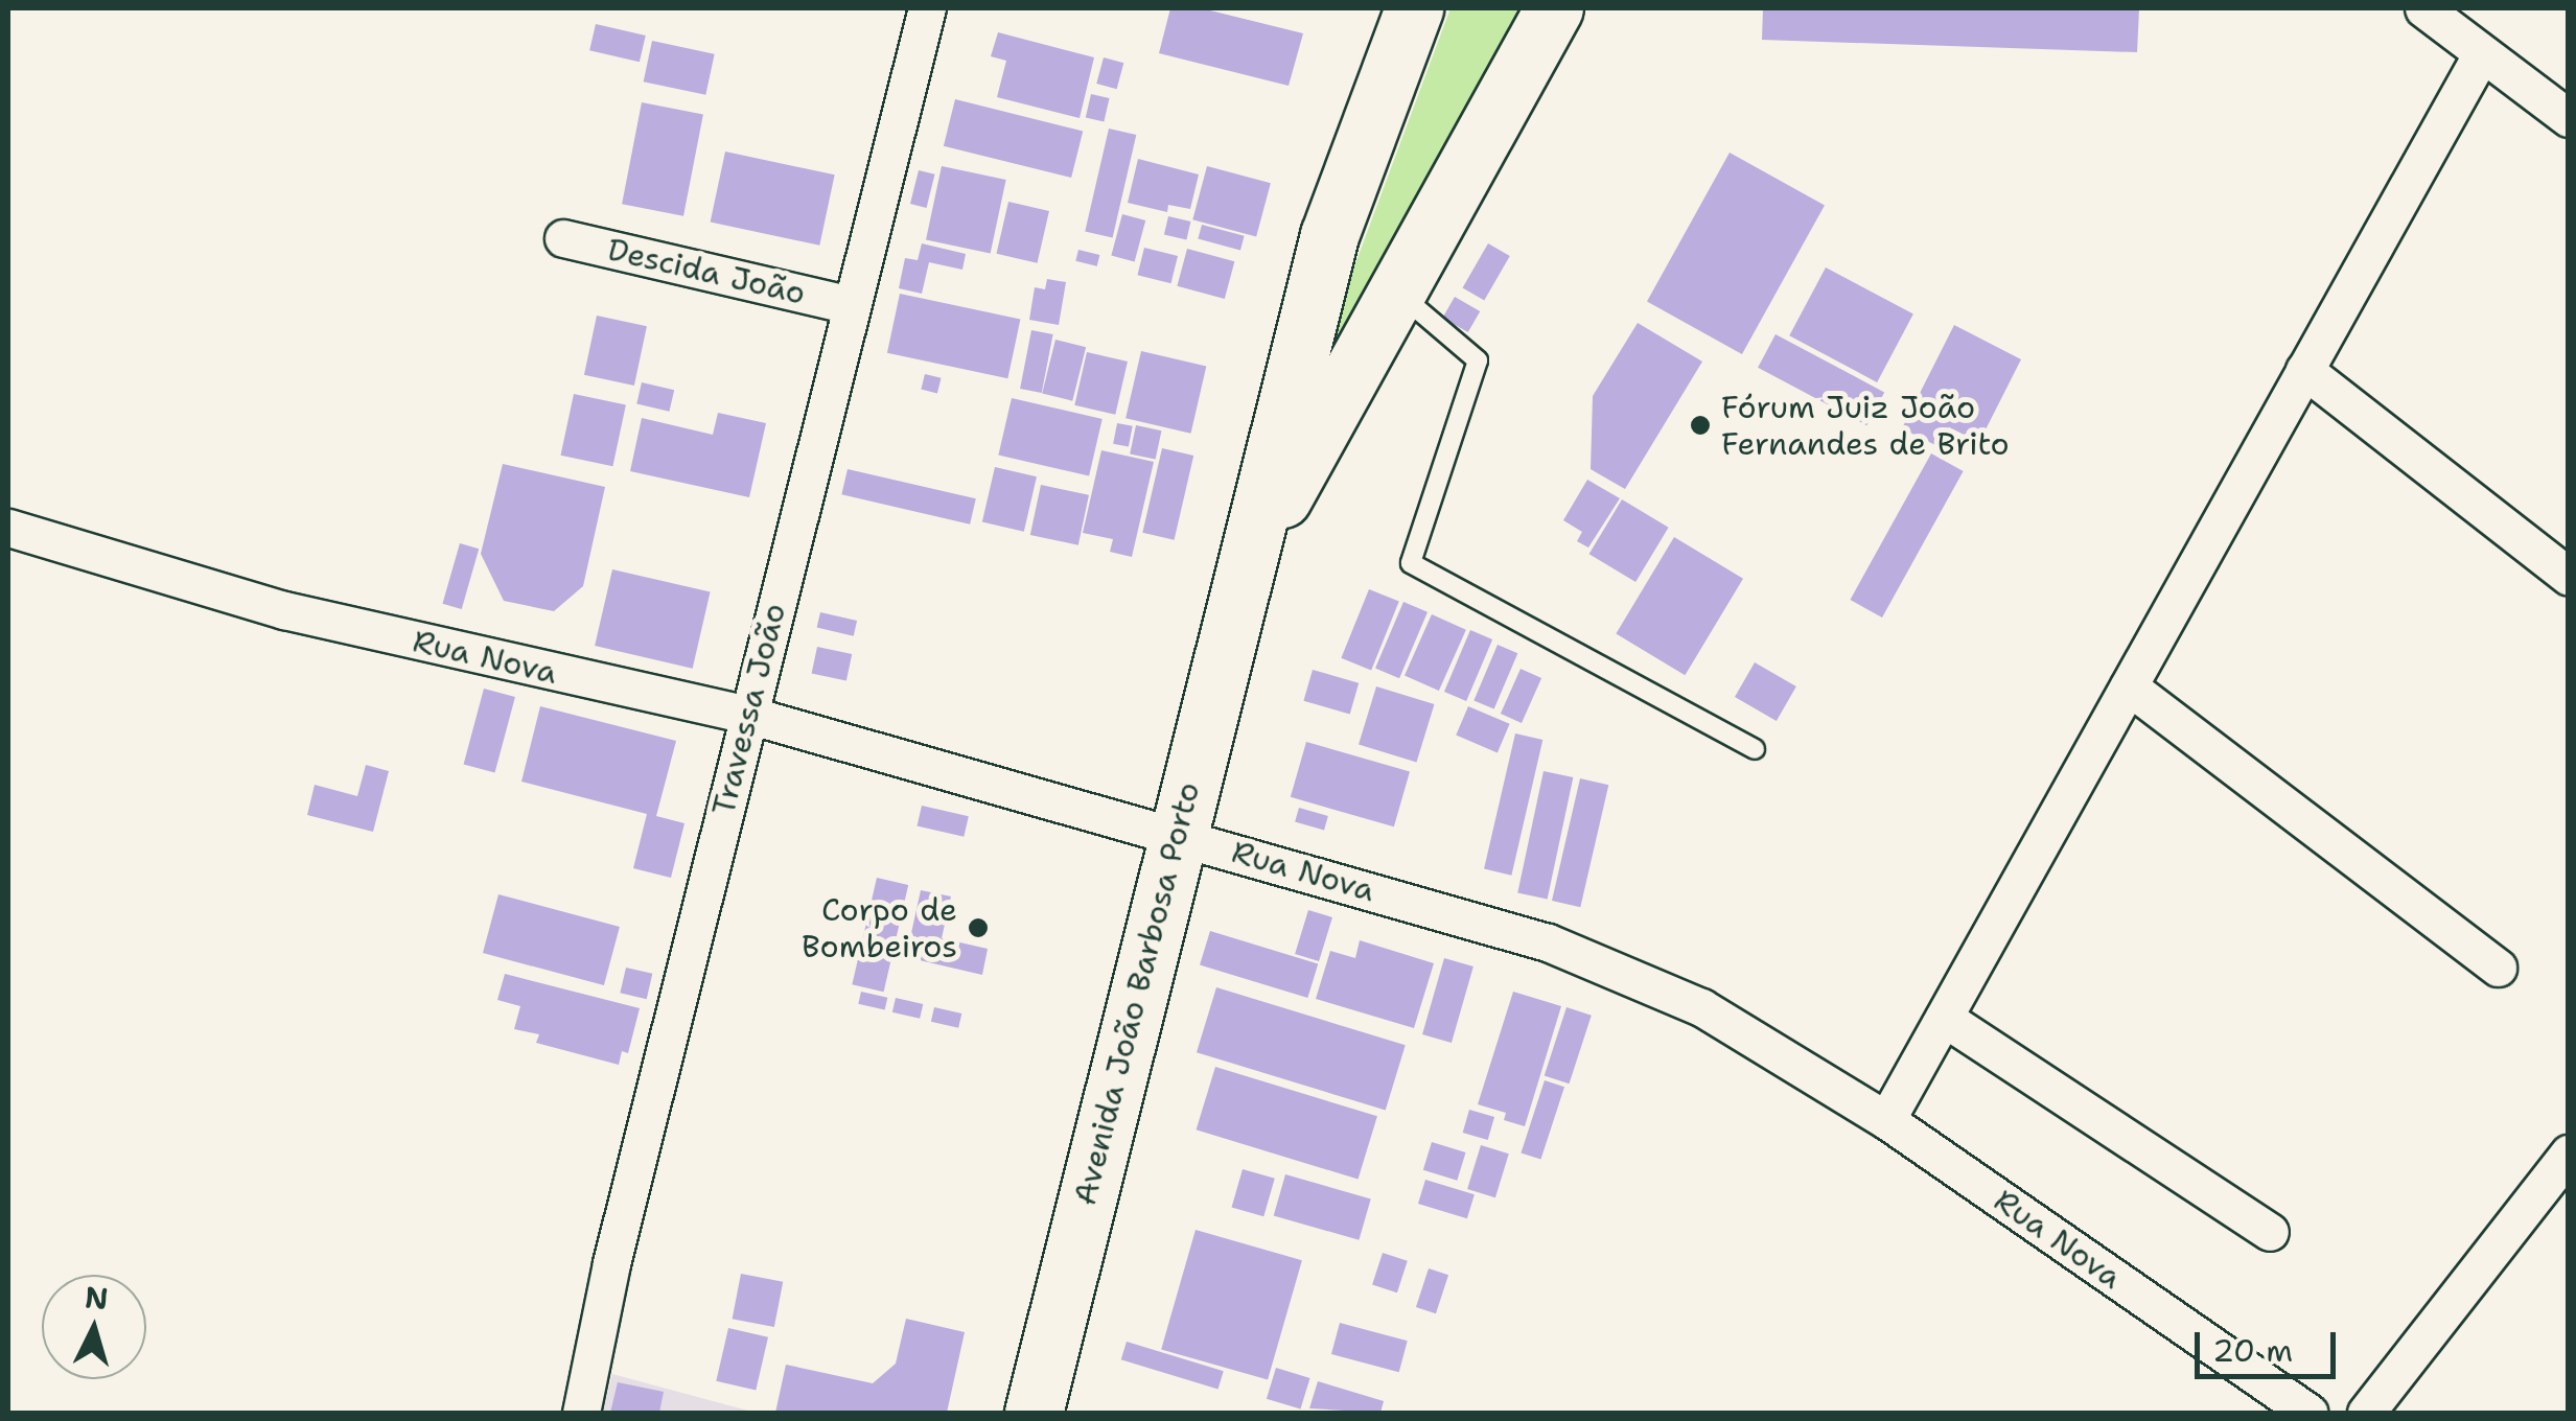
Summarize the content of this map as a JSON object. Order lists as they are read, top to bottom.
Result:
{
  "streets": {
    "main road": ["Avenida João Barbosa Porto"],
    "street": ["Descida João", "Rua Nova", "Travessa João"]
  },
  "crossings": [
    ["Descida João", "Travessa João"],
    ["Rua Nova", "Travessa João"],
    ["Rua Nova", "Avenida João Barbosa Porto"]
  ],
  "places": ["Fórum Juiz João Fernandes de Brito", "Corpo de Bombeiros"],
  "scale_bar": "20 m",
  "north": "top"
}
